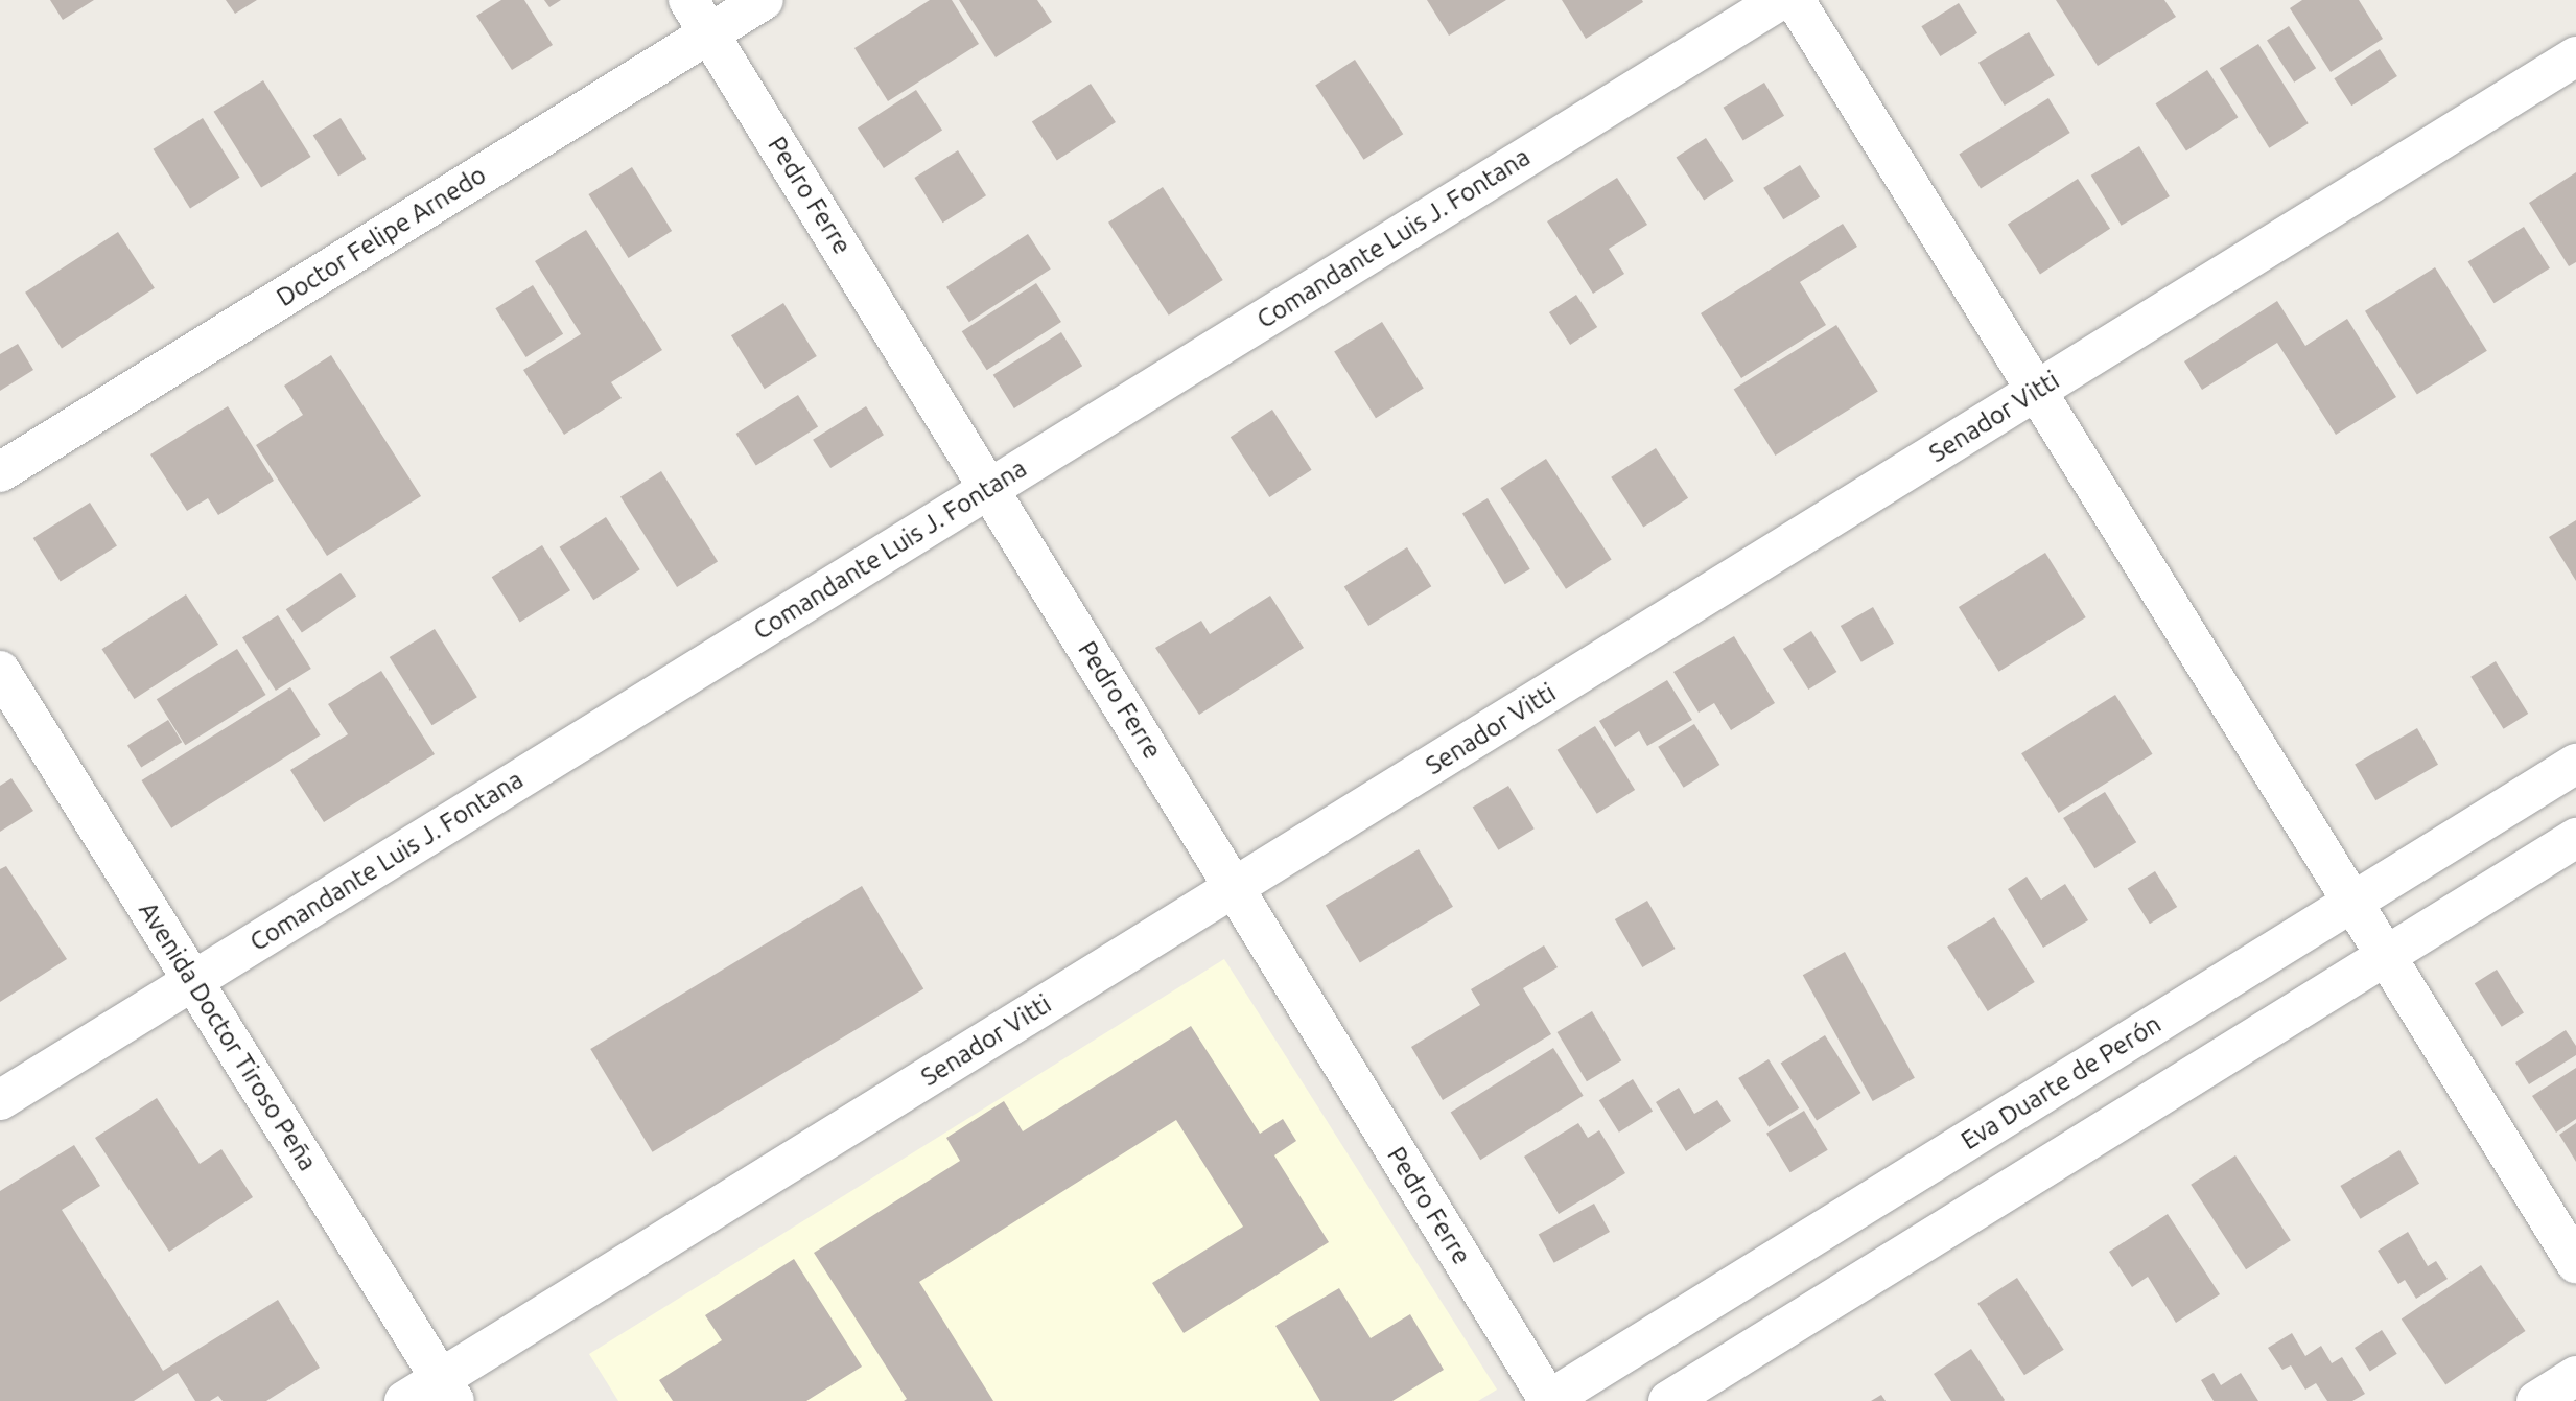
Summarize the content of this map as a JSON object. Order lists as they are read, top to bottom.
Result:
{
  "streets": {
    "street": [
      "Pedro Ferre",
      "Doctor Felipe Arnedo",
      "Comandante Luis J. Fontana",
      "Senador Vitti",
      "Avenida Doctor Tiroso Peña",
      "Eva Duarte de Perón"
    ]
  },
  "crossings": [
    ["Pedro Ferre", "Doctor Felipe Arnedo"],
    ["Pedro Ferre", "Comandante Luis J. Fontana"],
    ["Pedro Ferre", "Senador Vitti"],
    ["Pedro Ferre", "Eva Duarte de Perón"],
    ["Comandante Luis J. Fontana", "Avenida Doctor Tiroso Peña"],
    ["Senador Vitti", "Avenida Doctor Tiroso Peña"]
  ]
}
